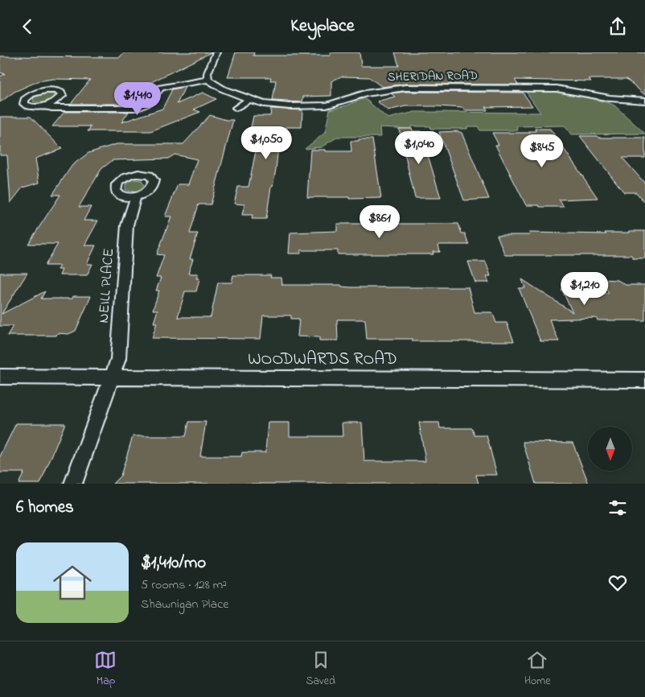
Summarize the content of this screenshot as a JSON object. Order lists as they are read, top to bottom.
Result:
{
  "streets": {
    "street": ["SHERIDAN ROAD", "NEILL PLACE", "WOODWARDS ROAD"]
  },
  "crossings": [
    ["NEILL PLACE", "WOODWARDS ROAD"]
  ],
  "north": "bottom",
  "page": {
    "header": "Keyplace",
    "price": [
      "$1,410",
      "$1,050",
      "$1,040",
      "$845",
      "$861",
      "$1,210"
    ],
    "heading": "6 homes",
    "list": [
      {
        "name": "$1,410/mo",
        "note": "5 rooms · 128 m² · Shawnigan Place"
      }
    ],
    "tabs": ["Map", "Saved", "Home"]
  }
}
